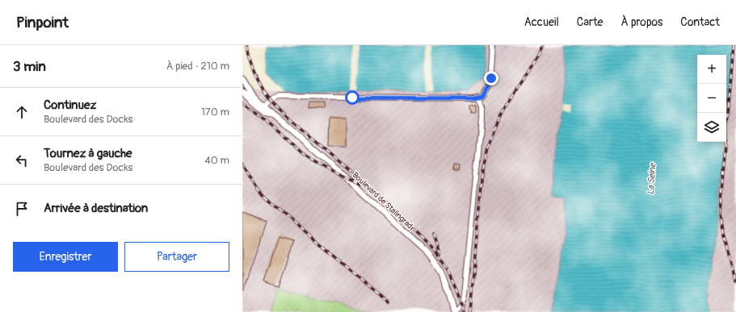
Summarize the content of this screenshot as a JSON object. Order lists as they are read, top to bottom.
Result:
{
  "streets": {
    "street": ["Boulevard de Stalingrad"]
  },
  "water": ["La Seine"],
  "page": {
    "header": "Pinpoint",
    "nav": [
      "Accueil",
      "Carte",
      "À propos",
      "Contact"
    ],
    "heading": ["3 min", "À pied · 210 m"],
    "map_buttons": ["+", "−"],
    "list": [
      ["Continuez", "Boulevard des Docks", "170 m"],
      ["Tournez à gauche", "Boulevard des Docks", "40 m"],
      "Arrivée à destination"
    ],
    "buttons": ["Enregistrer", "Partager"]
  }
}
